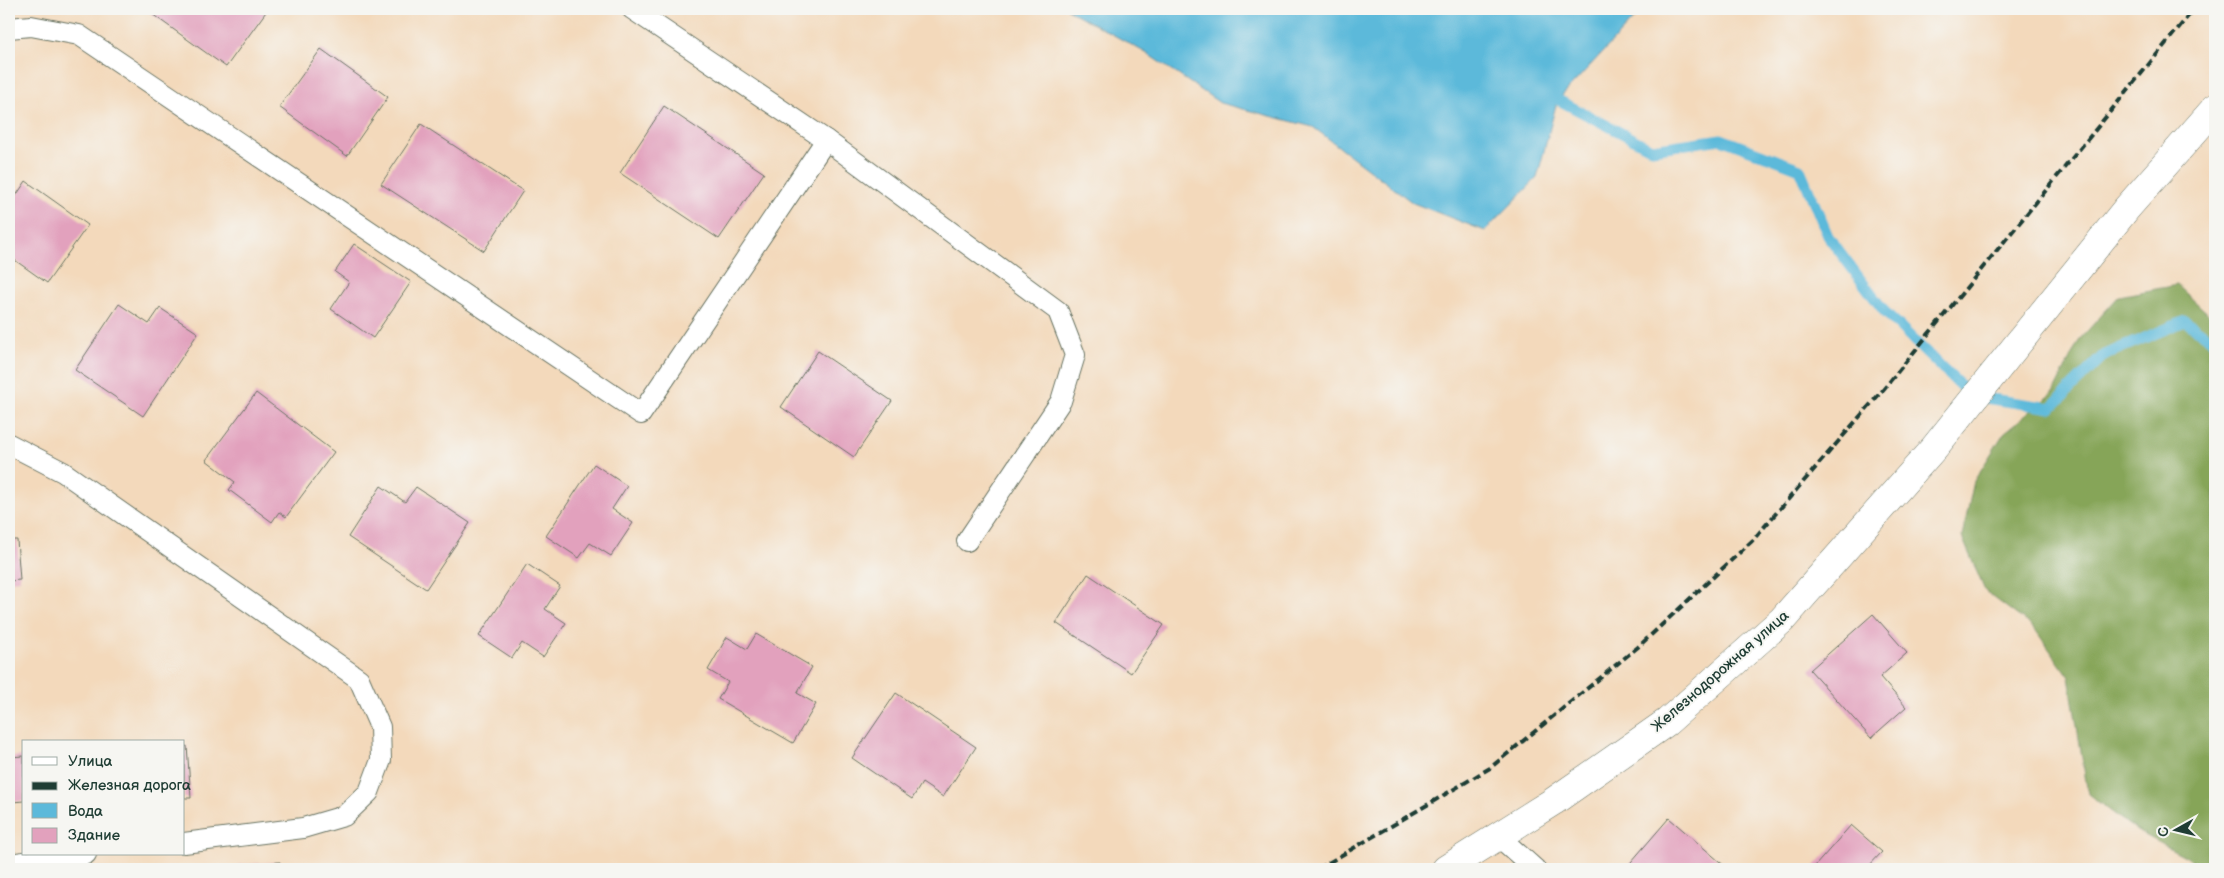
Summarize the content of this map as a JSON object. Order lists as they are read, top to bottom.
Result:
{
  "streets": {
    "street": ["Железнодорожная улица"]
  },
  "legend": [
    "Улица",
    "Железная дорога",
    "Вода",
    "Здание"
  ],
  "north": "left"
}
